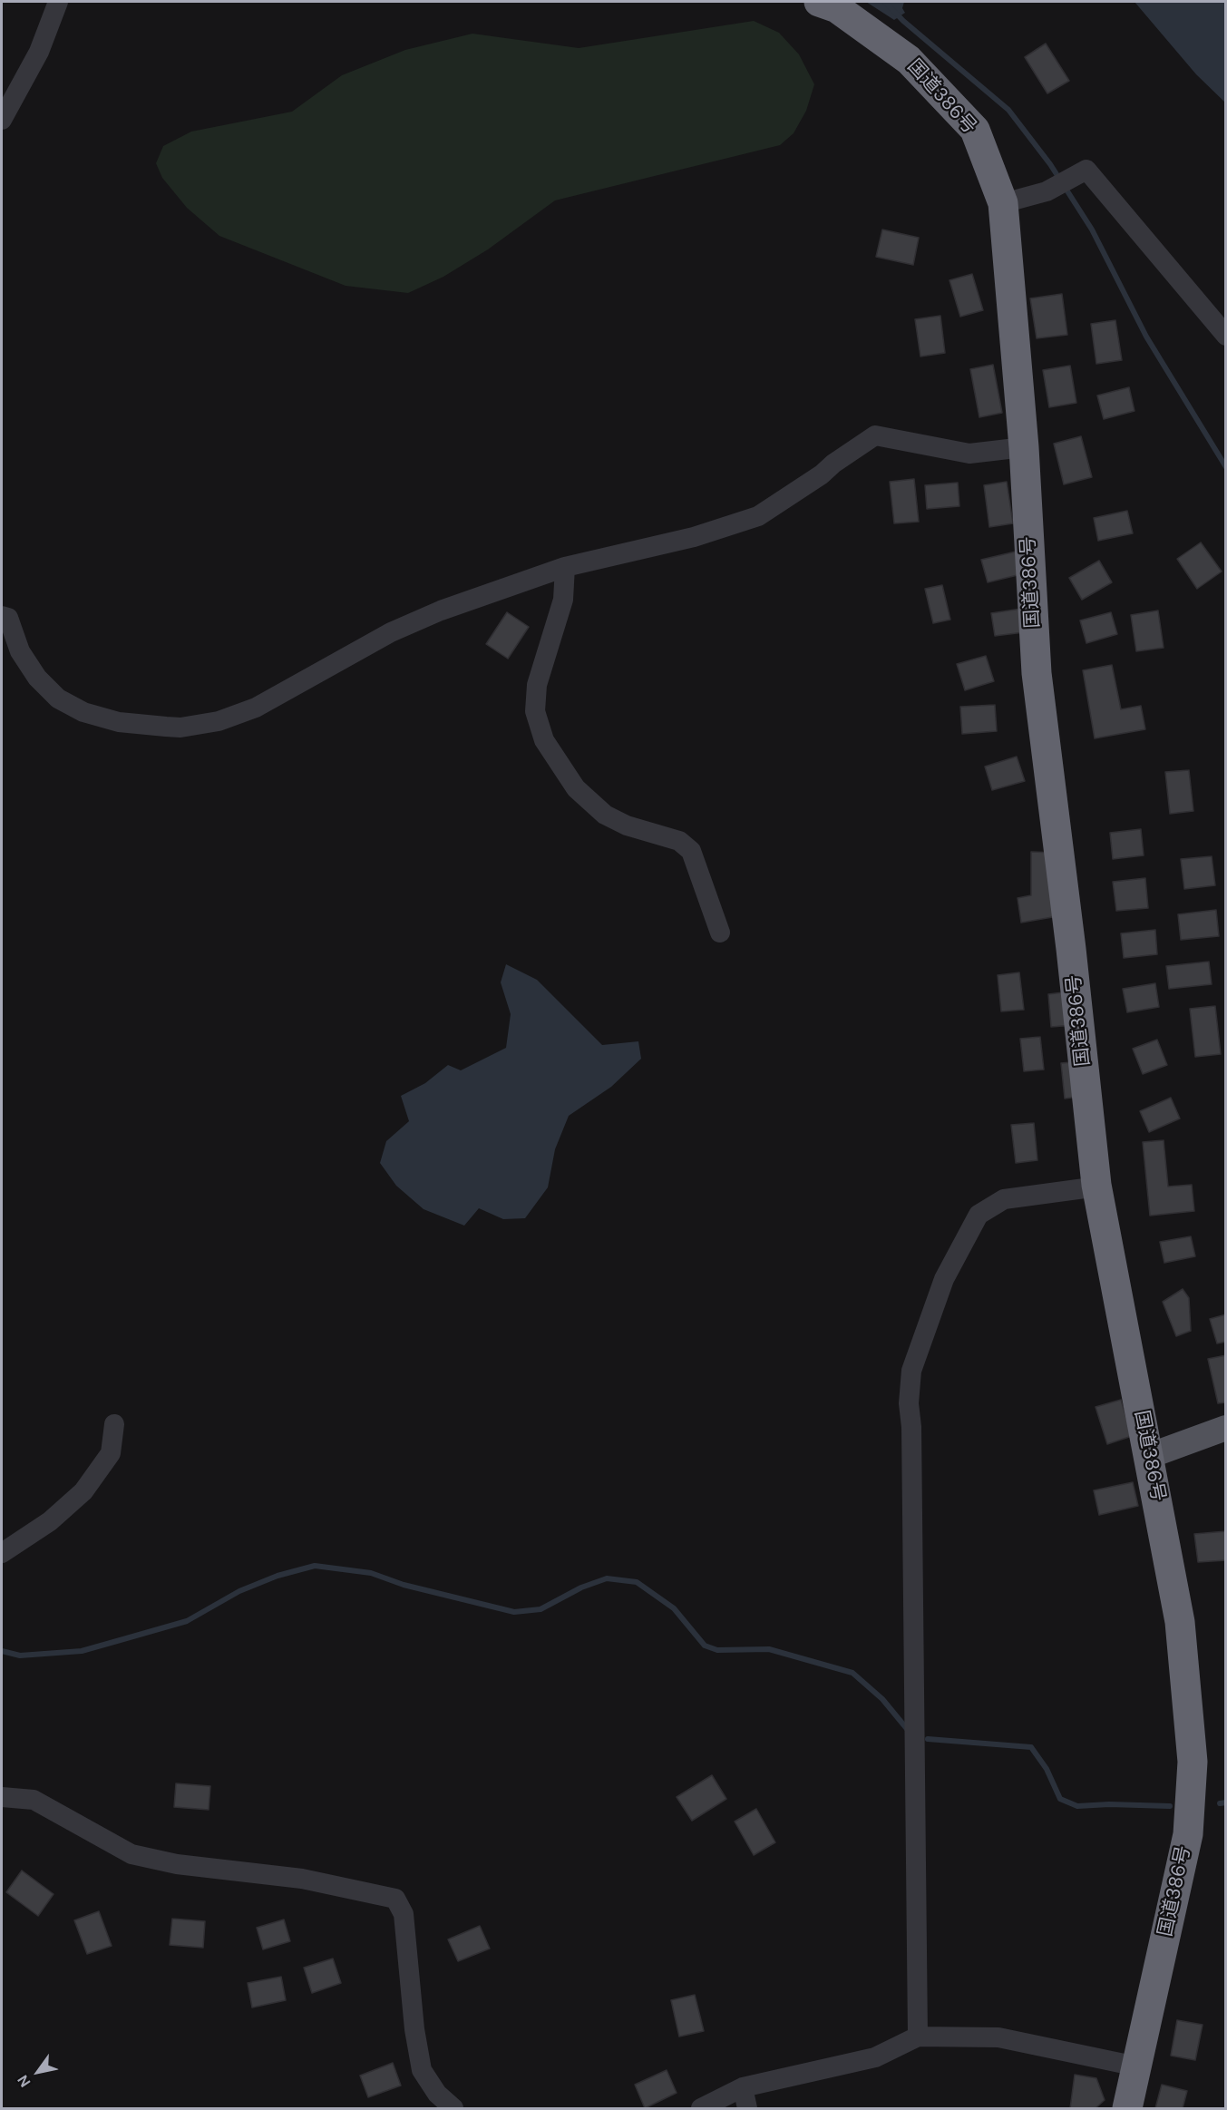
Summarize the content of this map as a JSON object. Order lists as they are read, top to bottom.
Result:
{
  "streets": {
    "highway": ["国道386号"]
  },
  "north": "bottom left"
}
